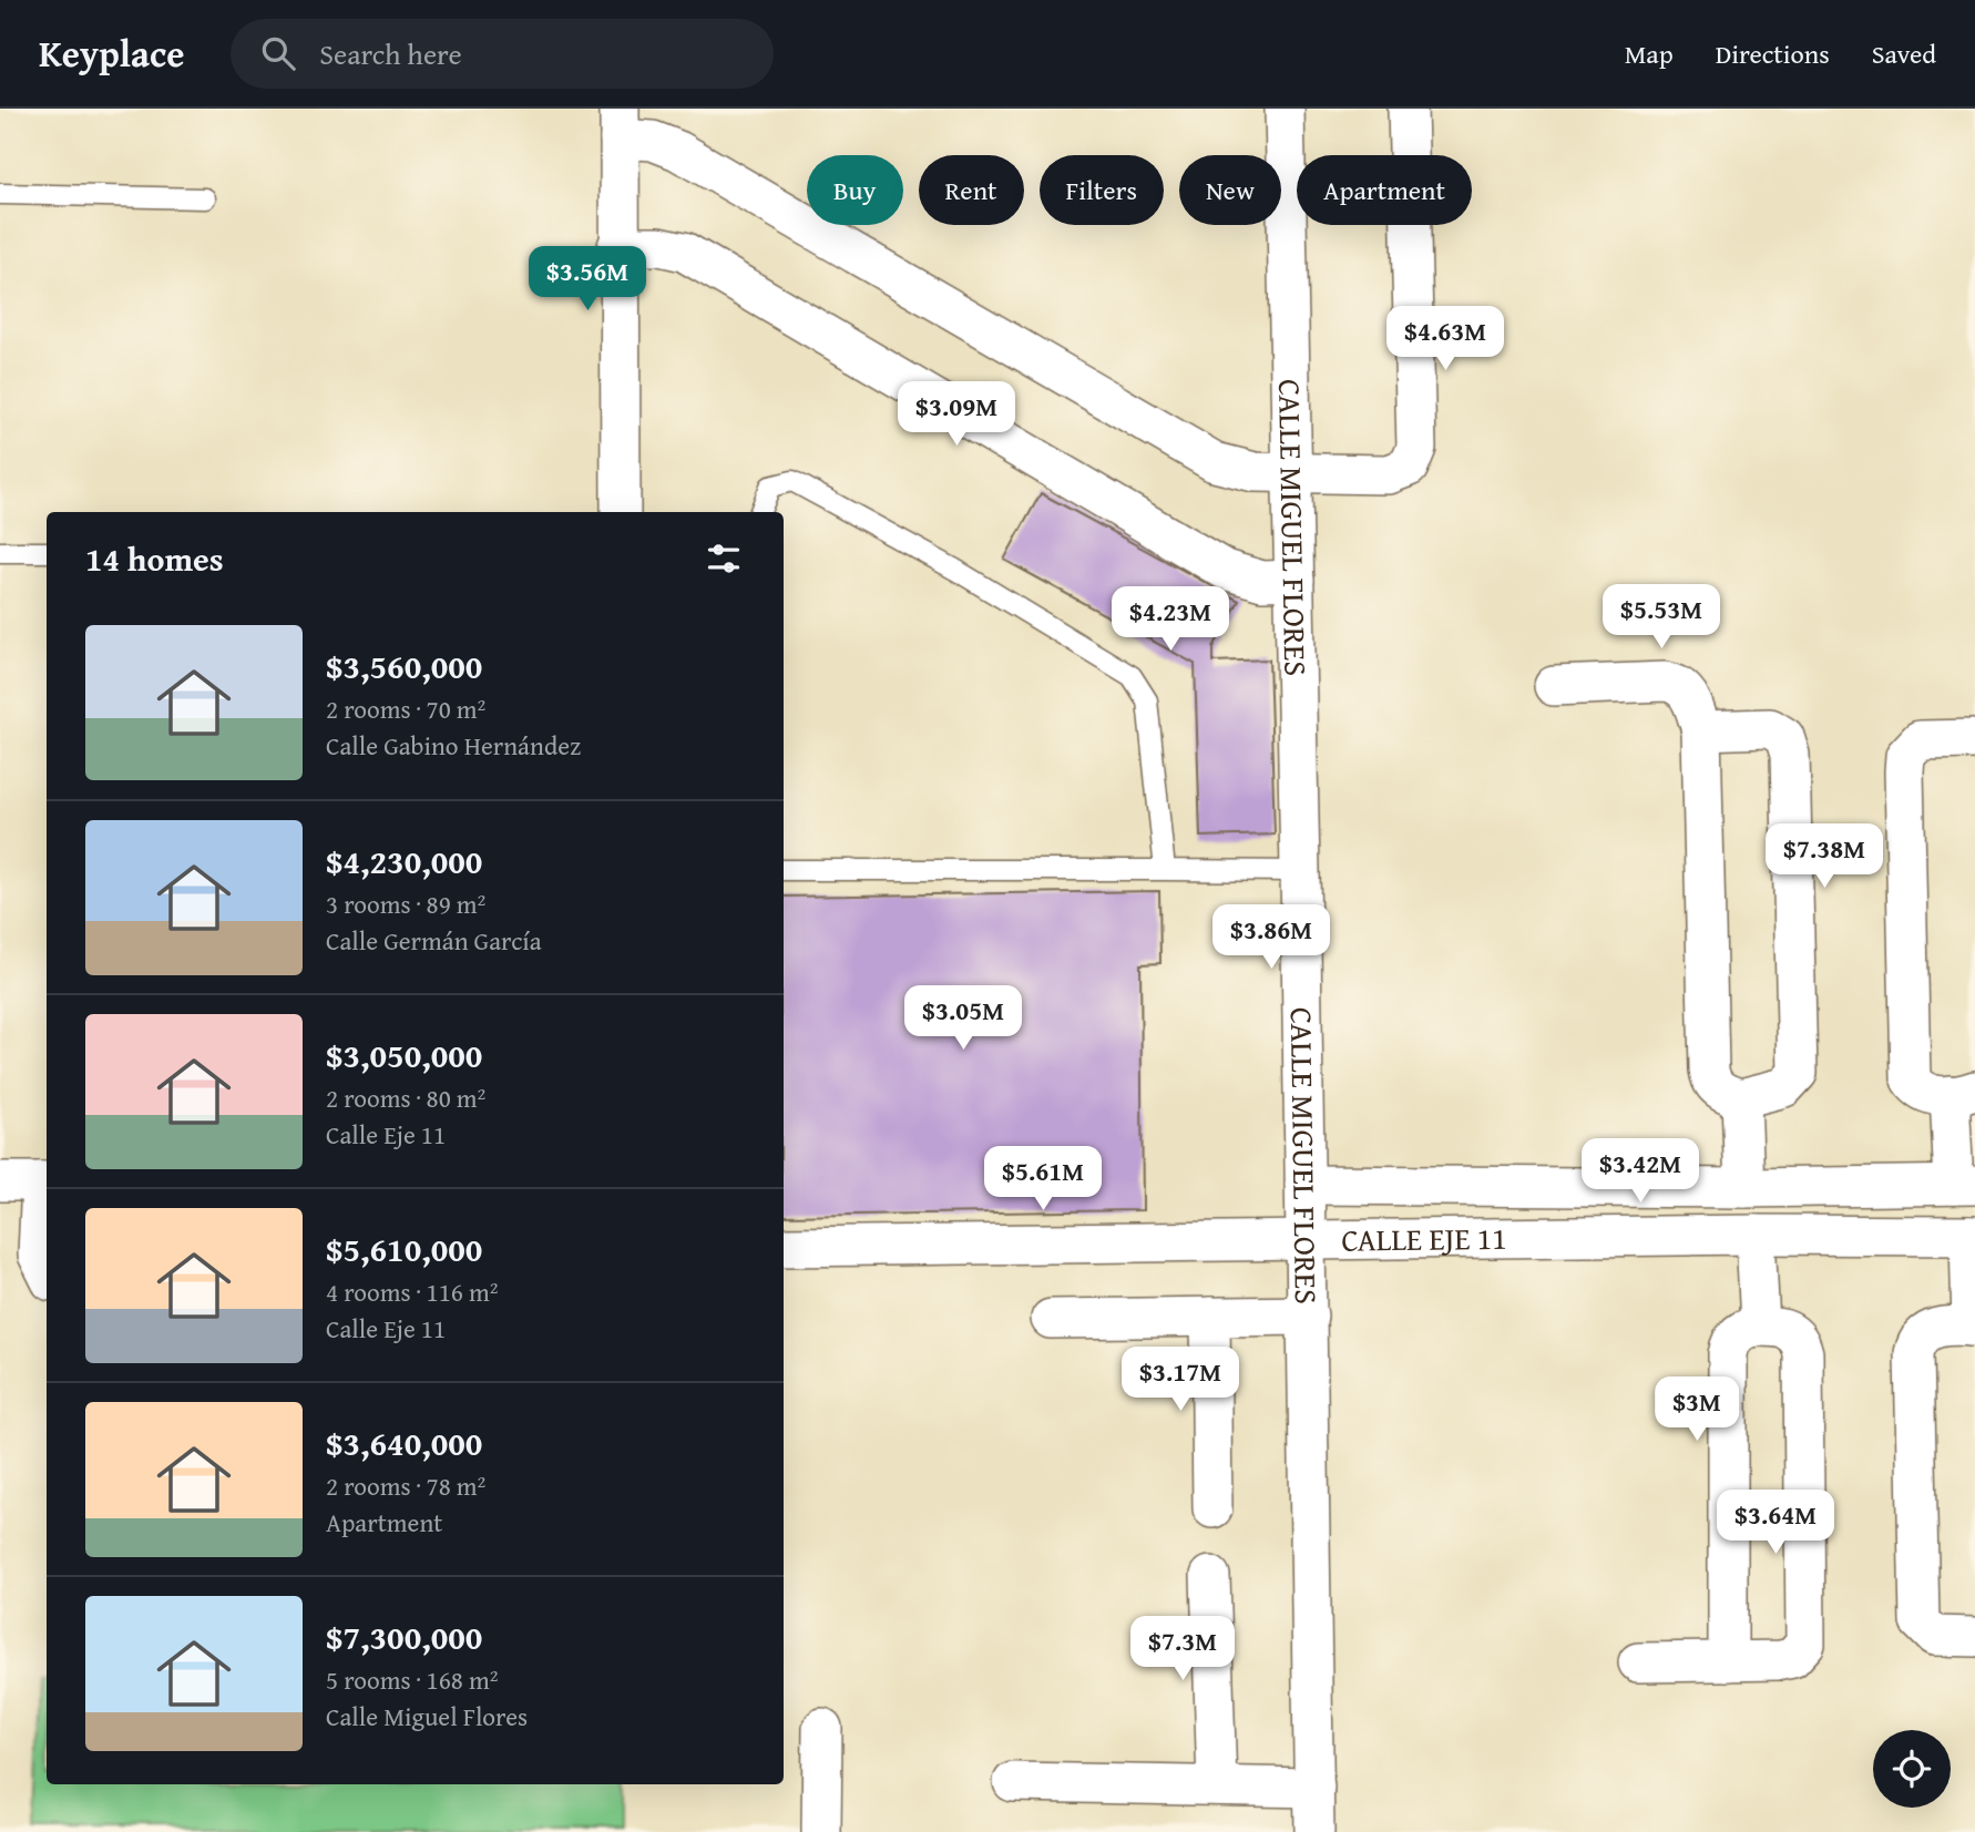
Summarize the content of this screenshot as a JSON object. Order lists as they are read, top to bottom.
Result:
{
  "streets": {
    "street": ["CALLE MIGUEL FLORES", "CALLE EJE 11"]
  },
  "crossings": [
    ["CALLE MIGUEL FLORES", "CALLE EJE 11"]
  ],
  "page": {
    "header": "Keyplace",
    "search": "Search here",
    "nav": ["Map", "Directions", "Saved"],
    "chip": [
      "Buy",
      "Rent",
      "Filters",
      "New",
      "Apartment"
    ],
    "price": [
      "$3.56M",
      "$4.63M",
      "$3.09M",
      "$5.53M",
      "$4.23M",
      "$7.38M",
      "$3.86M",
      "$3.05M",
      "$3.42M",
      "$5.61M",
      "$3.17M",
      "$3M",
      "$3.64M",
      "$7.3M"
    ],
    "heading": "14 homes",
    "list": [
      {
        "name": "$3,560,000",
        "note": "2 rooms · 70 m² · Calle Gabino Hernández"
      },
      {
        "name": "$4,230,000",
        "note": "3 rooms · 89 m² · Calle Germán García"
      },
      {
        "name": "$3,050,000",
        "note": "2 rooms · 80 m² · Calle Eje 11"
      },
      {
        "name": "$5,610,000",
        "note": "4 rooms · 116 m² · Calle Eje 11"
      },
      {
        "name": "$3,640,000",
        "note": "2 rooms · 78 m² · Apartment"
      },
      {
        "name": "$7,300,000",
        "note": "5 rooms · 168 m² · Calle Miguel Flores"
      }
    ]
  }
}
